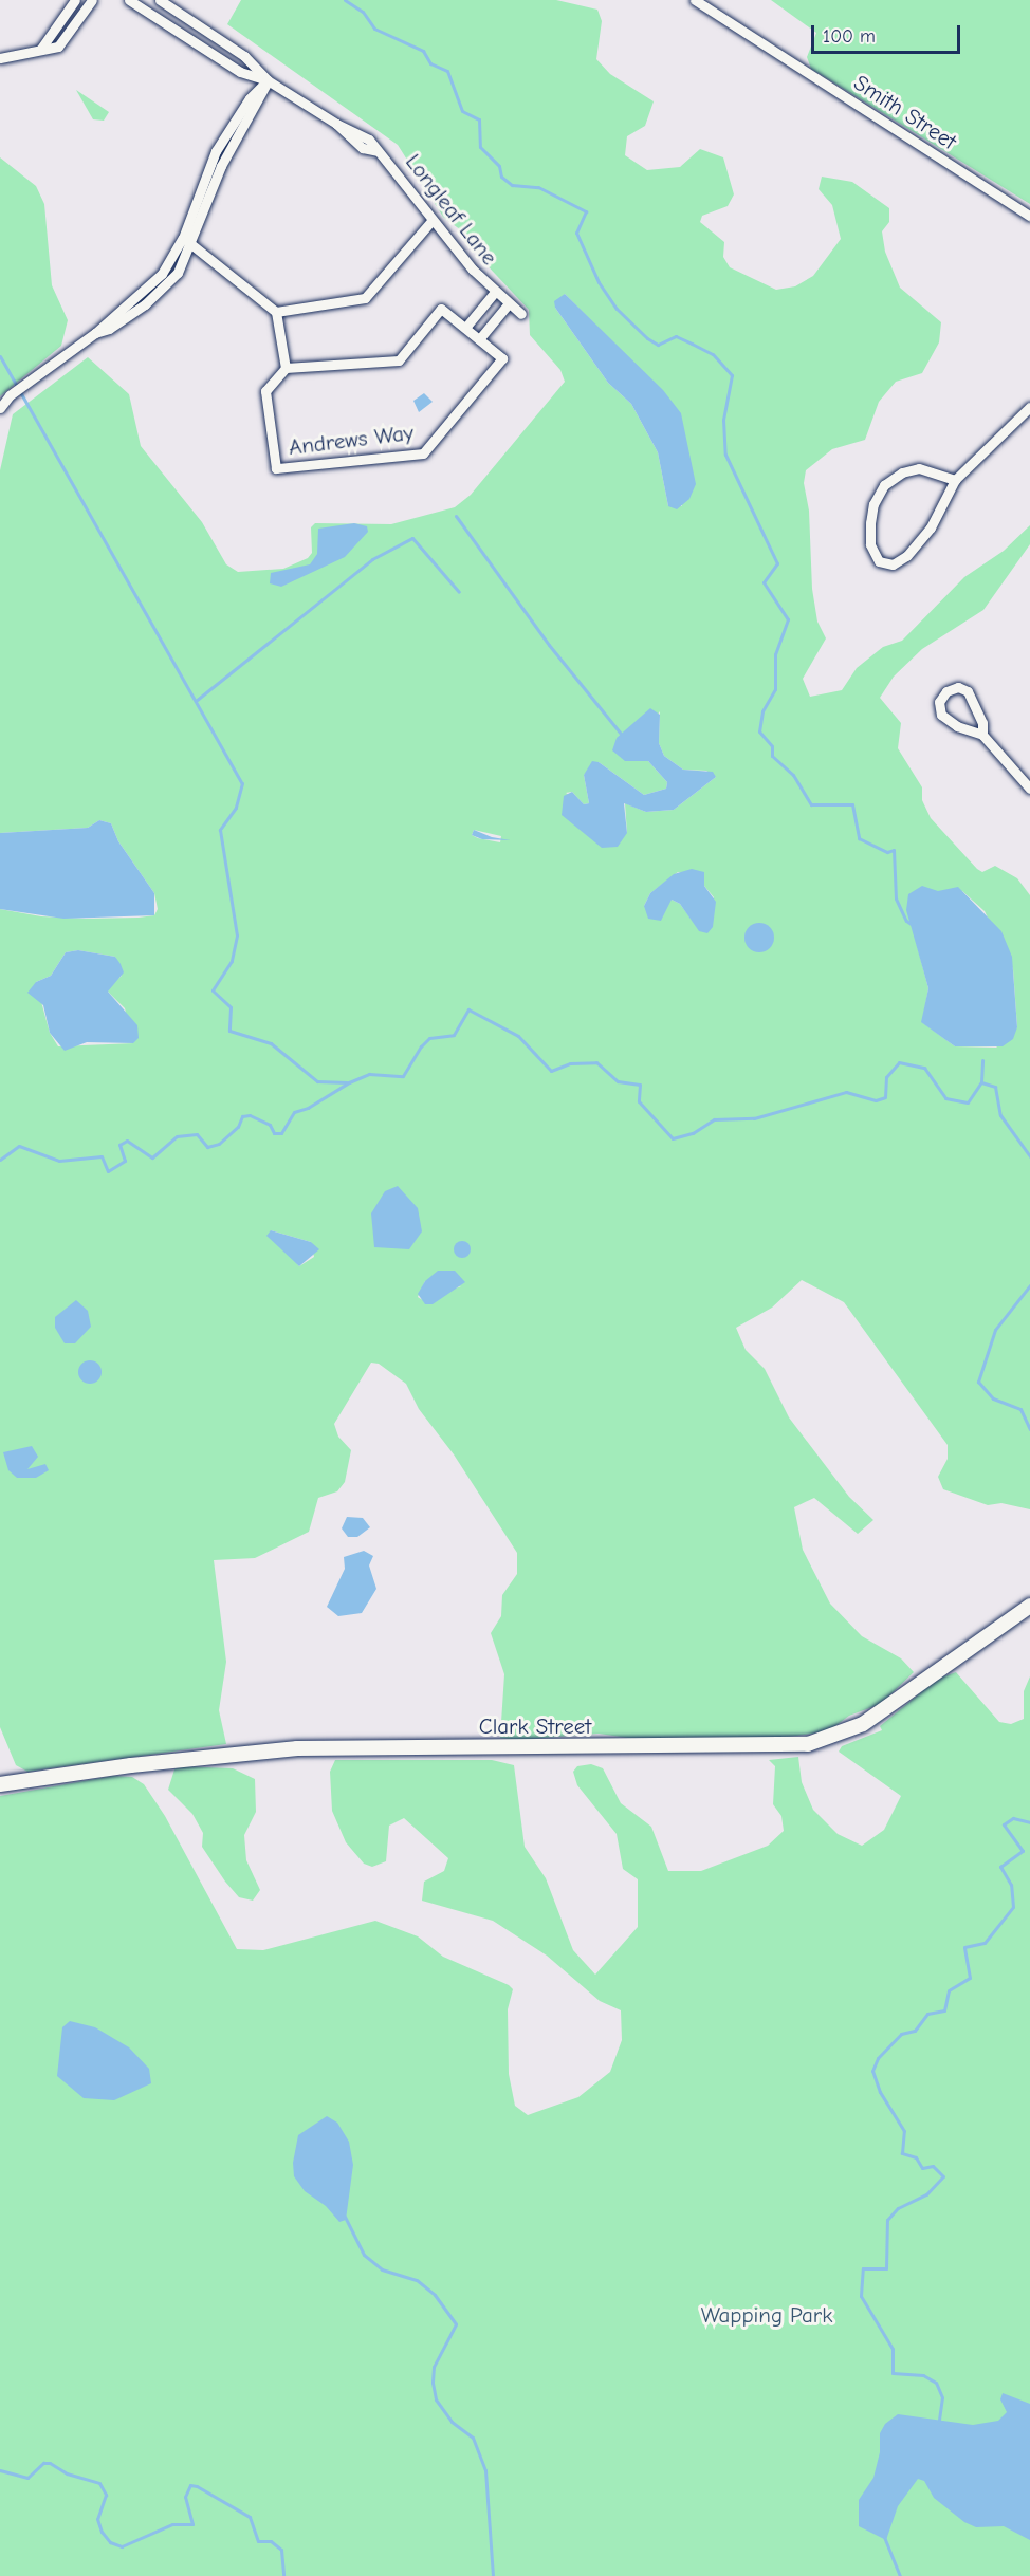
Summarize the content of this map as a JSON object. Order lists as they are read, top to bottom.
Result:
{
  "streets": {
    "main road": ["Clark Street"],
    "street": ["Smith Street", "Longleaf Lane", "Andrews Way"]
  },
  "crossings": [
    ["Longleaf Lane", "Andrews Way"]
  ],
  "parks": ["Wapping Park"],
  "scale_bar": "100 m"
}
